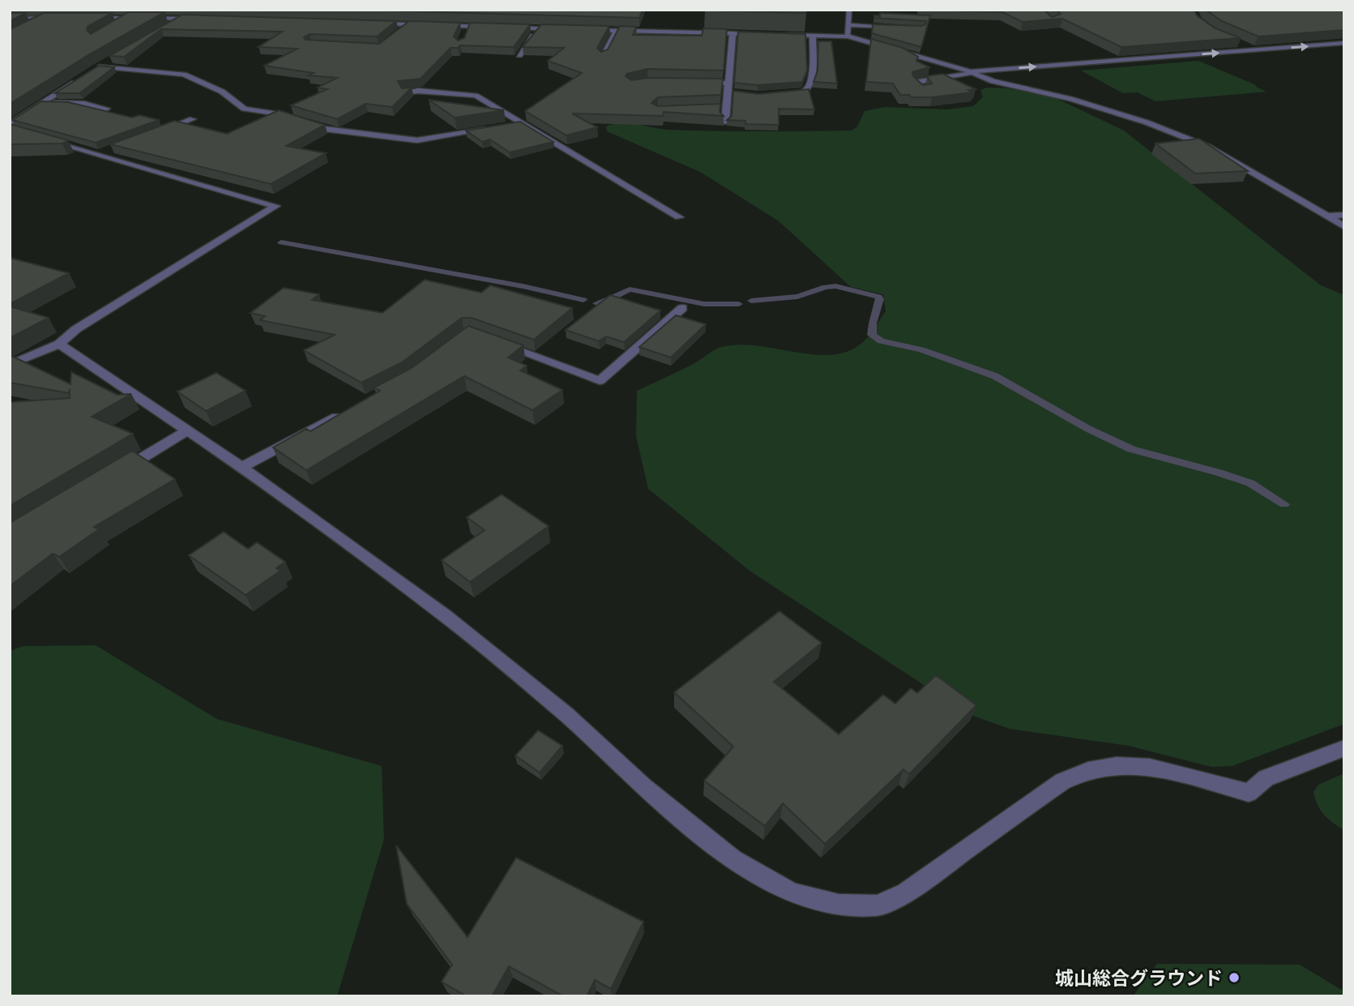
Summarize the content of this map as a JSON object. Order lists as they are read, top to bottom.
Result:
{
  "places": ["城山総合グラウンド"]
}
